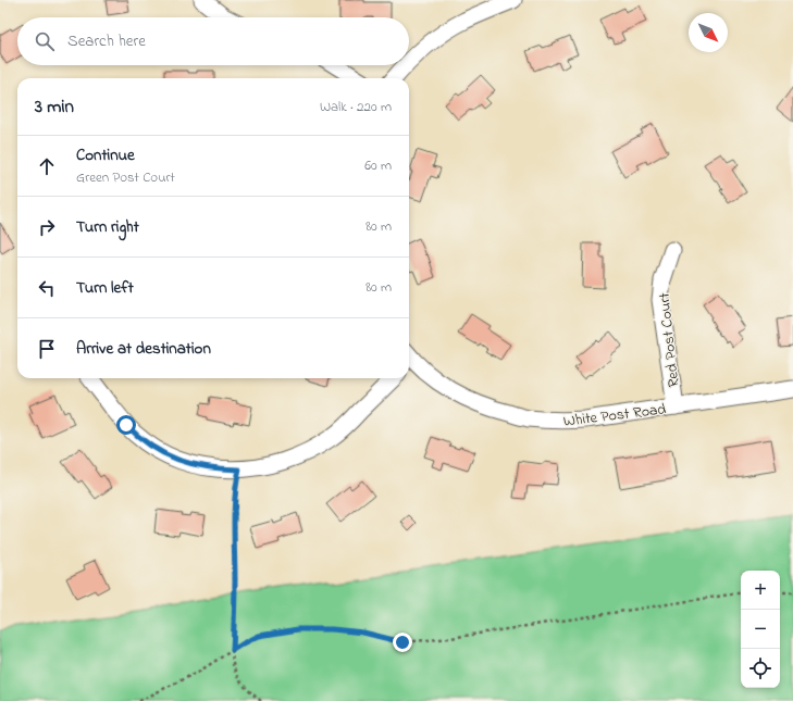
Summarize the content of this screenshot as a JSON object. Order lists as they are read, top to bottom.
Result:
{
  "streets": {
    "street": ["Red Post Court", "White Post Road"]
  },
  "crossings": [
    ["Red Post Court", "White Post Road"]
  ],
  "north": "bottom right",
  "page": {
    "search": "Search here",
    "heading": ["3 min", "Walk · 220 m"],
    "list": [
      ["Continue", "Green Post Court", "60 m"],
      ["Turn right", "80 m"],
      ["Turn left", "80 m"],
      "Arrive at destination"
    ],
    "map_buttons": ["+", "−"]
  }
}
